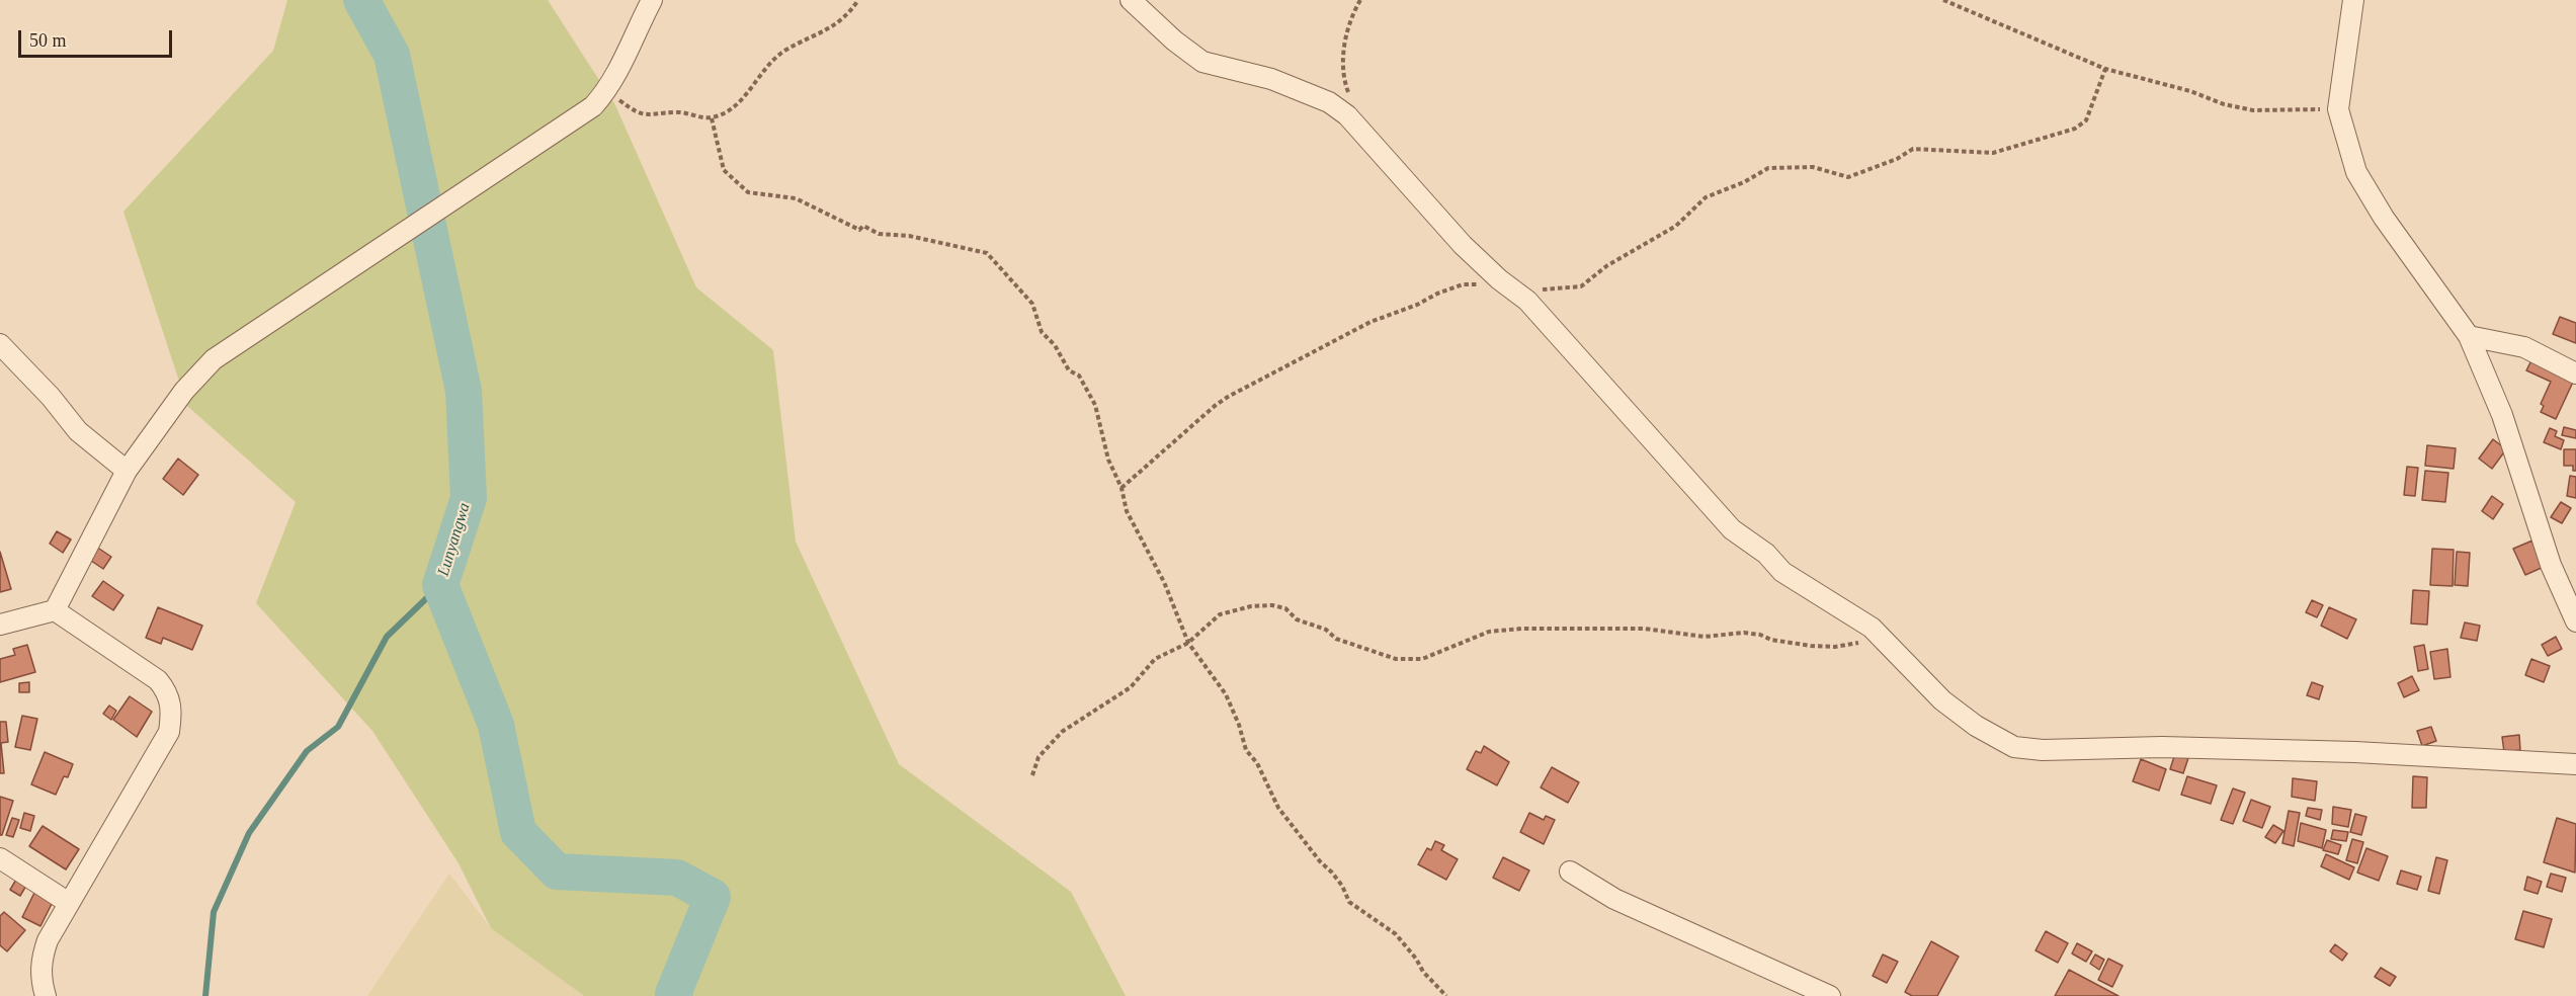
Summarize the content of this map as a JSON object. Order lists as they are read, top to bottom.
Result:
{
  "water": ["Lunyangwa"],
  "scale_bar": "50 m"
}
